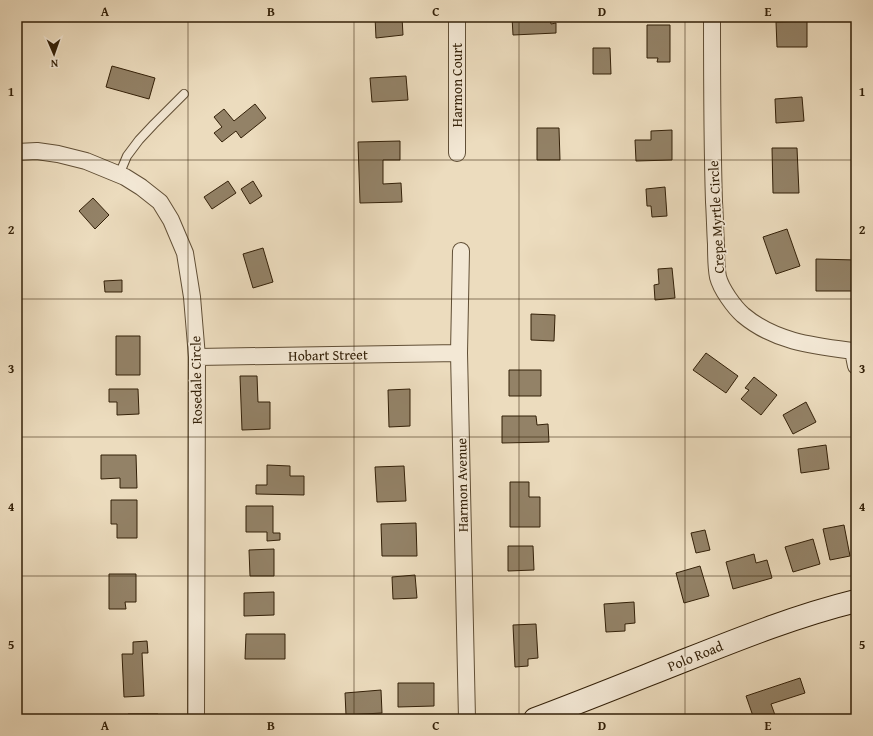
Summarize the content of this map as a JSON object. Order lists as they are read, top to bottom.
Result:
{
  "streets": {
    "main road": ["Polo Road"],
    "street": [
      "Harmon Court",
      "Crepe Myrtle Circle",
      "Hobart Street",
      "Rosedale Circle",
      "Harmon Avenue"
    ]
  },
  "crossings": [
    ["Hobart Street", "Rosedale Circle"],
    ["Hobart Street", "Harmon Avenue"]
  ],
  "north": "bottom",
  "grid": {
    "columns": [
      "A",
      "B",
      "C",
      "D",
      "E"
    ],
    "rows": [
      "1",
      "2",
      "3",
      "4",
      "5"
    ]
  }
}
